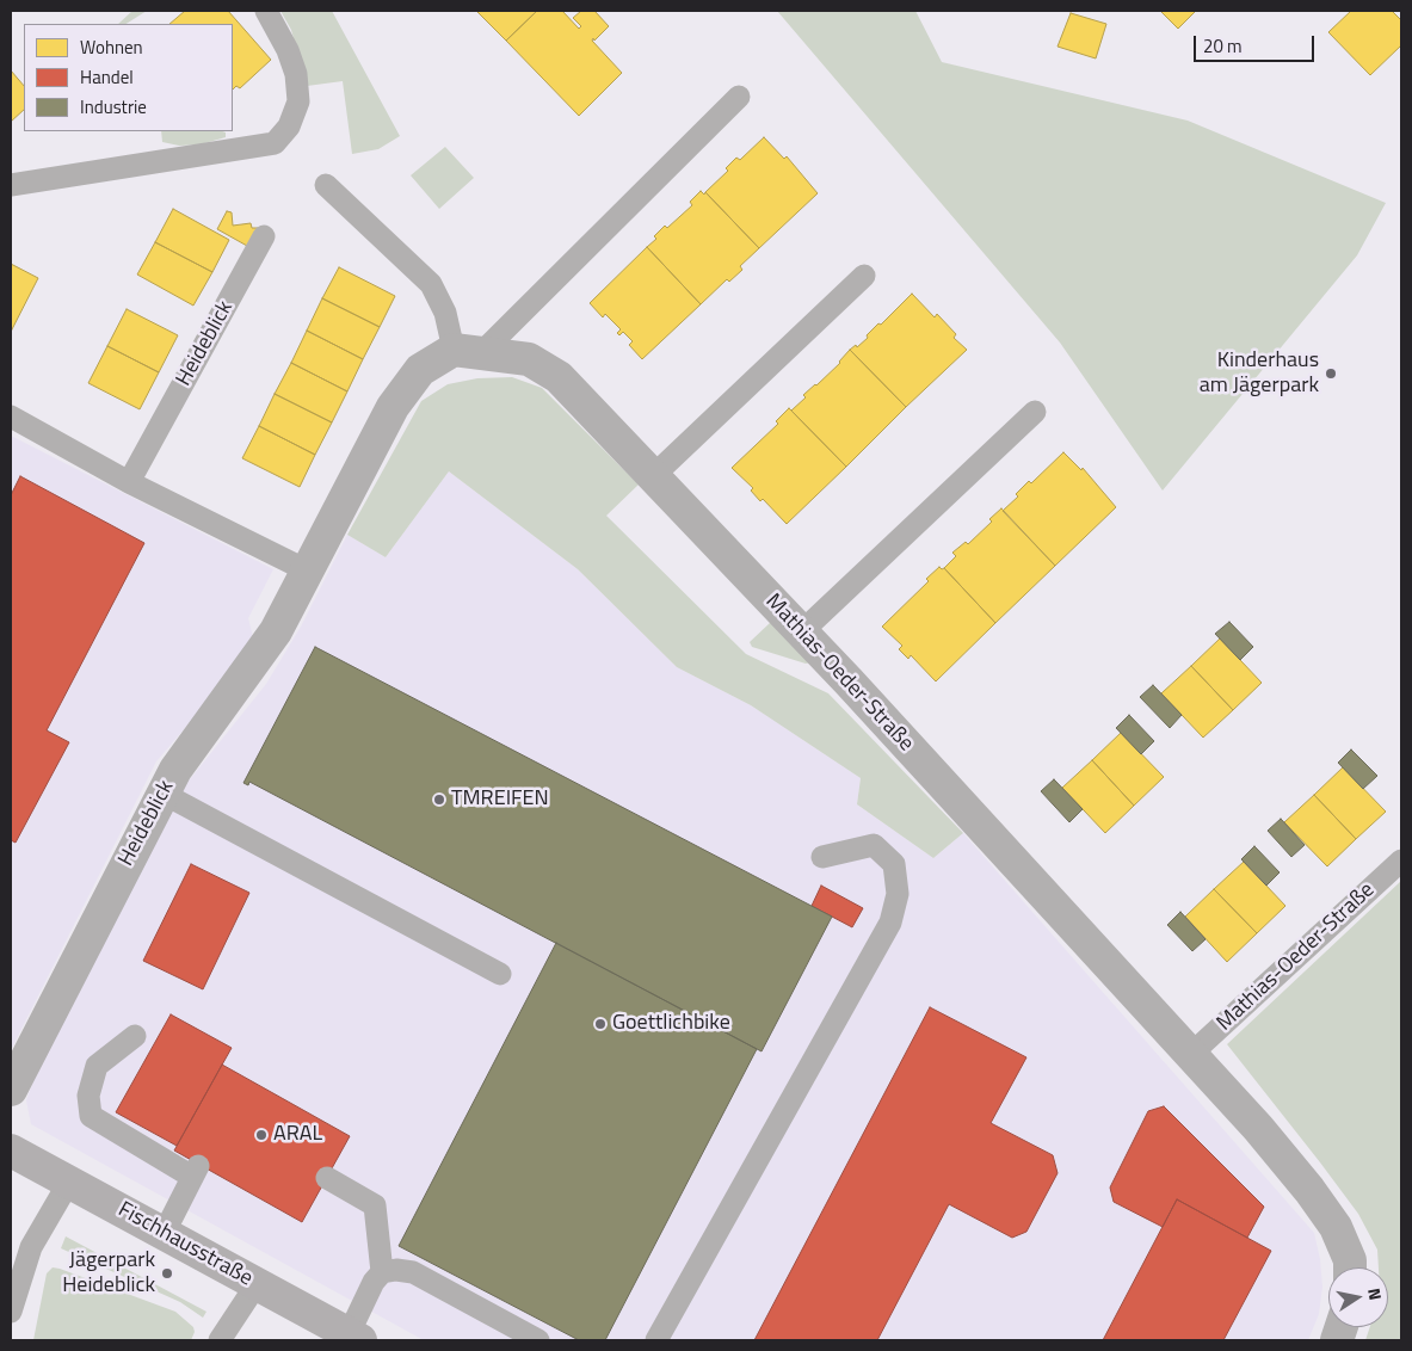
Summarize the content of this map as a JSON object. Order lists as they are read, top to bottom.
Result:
{
  "streets": {
    "main road": ["Fischhausstraße"],
    "street": ["Heideblick", "Mathias-Oeder-Straße"]
  },
  "crossings": [
    ["Heideblick", "Mathias-Oeder-Straße"]
  ],
  "places": [
    "Kinderhaus am Jägerpark",
    "TMREIFEN",
    "Goettlichbike",
    "ARAL",
    "Jägerpark Heideblick"
  ],
  "legend": ["Wohnen", "Handel", "Industrie"],
  "scale_bar": "20 m",
  "north": "right"
}
